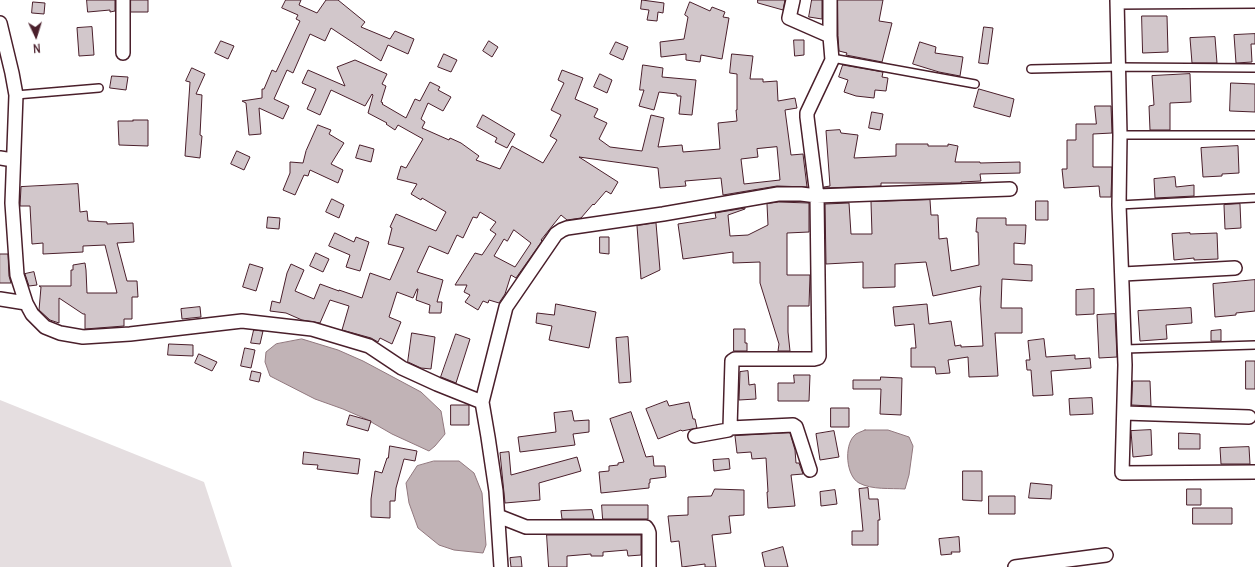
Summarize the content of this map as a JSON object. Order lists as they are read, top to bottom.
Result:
{
  "north": "bottom"
}
